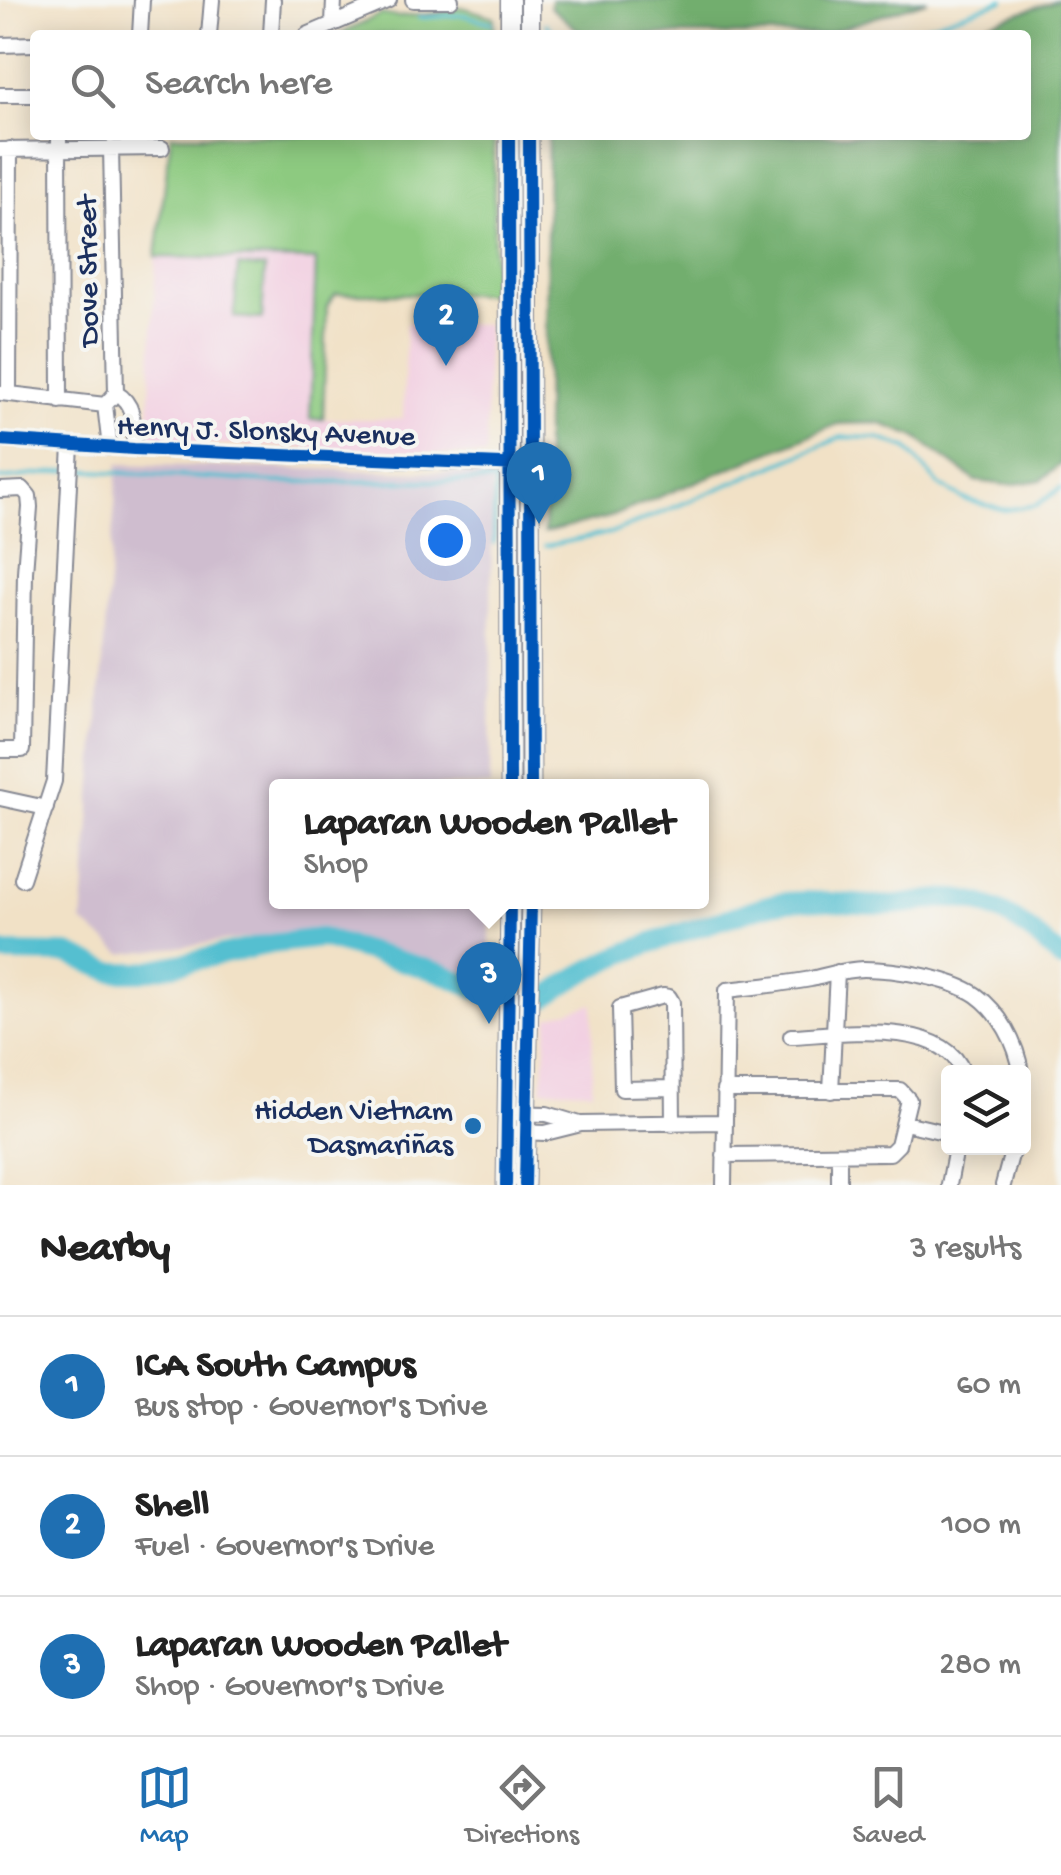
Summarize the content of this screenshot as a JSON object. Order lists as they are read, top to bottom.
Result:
{
  "streets": {
    "street": ["Dove Street", "Henry J. Slonsky Avenue"]
  },
  "crossings": [
    ["Dove Street", "Henry J. Slonsky Avenue"]
  ],
  "places": ["Hidden Vietnam Dasmariñas"],
  "page": {
    "search": "Search here",
    "pins": ["2", "1", "3"],
    "popup": ["Laparan Wooden Pallet", "Shop"],
    "heading": ["Nearby", "3 results"],
    "list": [
      {
        "mark": "1",
        "name": "ICA South Campus",
        "note": "Bus stop · Governor's Drive",
        "value": "60 m"
      },
      {
        "mark": "2",
        "name": "Shell",
        "note": "Fuel · Governor's Drive",
        "value": "100 m"
      },
      {
        "mark": "3",
        "name": "Laparan Wooden Pallet",
        "note": "Shop · Governor's Drive",
        "value": "280 m"
      }
    ],
    "nav": ["Map", "Directions", "Saved"]
  }
}
